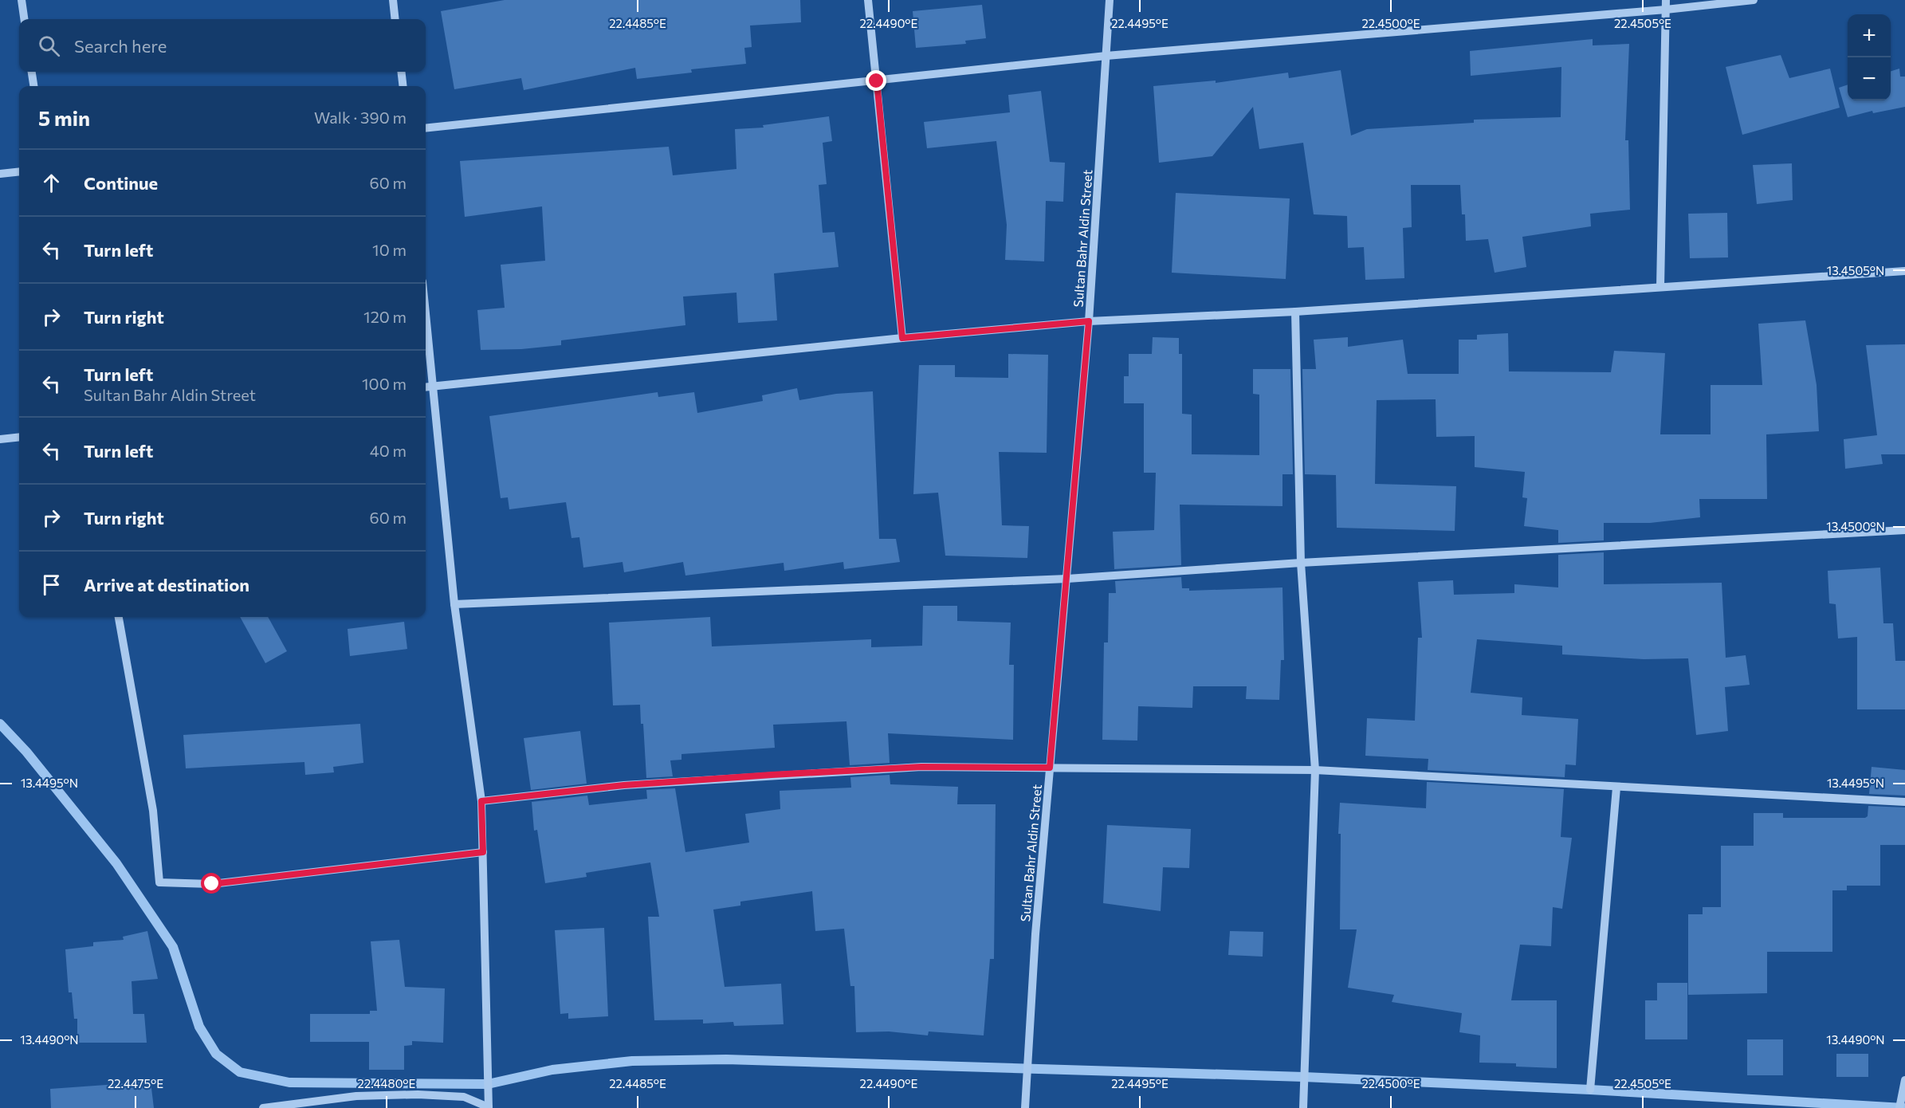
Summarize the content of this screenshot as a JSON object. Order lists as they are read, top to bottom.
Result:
{
  "streets": {
    "street": ["Sultan Bahr Aldin Street"]
  },
  "page": {
    "map_buttons": ["+", "−"],
    "search": "Search here",
    "heading": ["5 min", "Walk · 390 m"],
    "list": [
      ["Continue", "60 m"],
      ["Turn left", "10 m"],
      ["Turn right", "120 m"],
      ["Turn left", "Sultan Bahr Aldin Street", "100 m"],
      ["Turn left", "40 m"],
      ["Turn right", "60 m"],
      "Arrive at destination"
    ]
  },
  "coordinates": [
    "22.4485°E",
    "22.4490°E",
    "22.4495°E",
    "22.4500°E",
    "22.4505°E",
    "13.4505°N",
    "13.4500°N",
    "13.4495°N",
    "13.4490°N",
    "22.4475°E",
    "22.4480°E"
  ]
}
